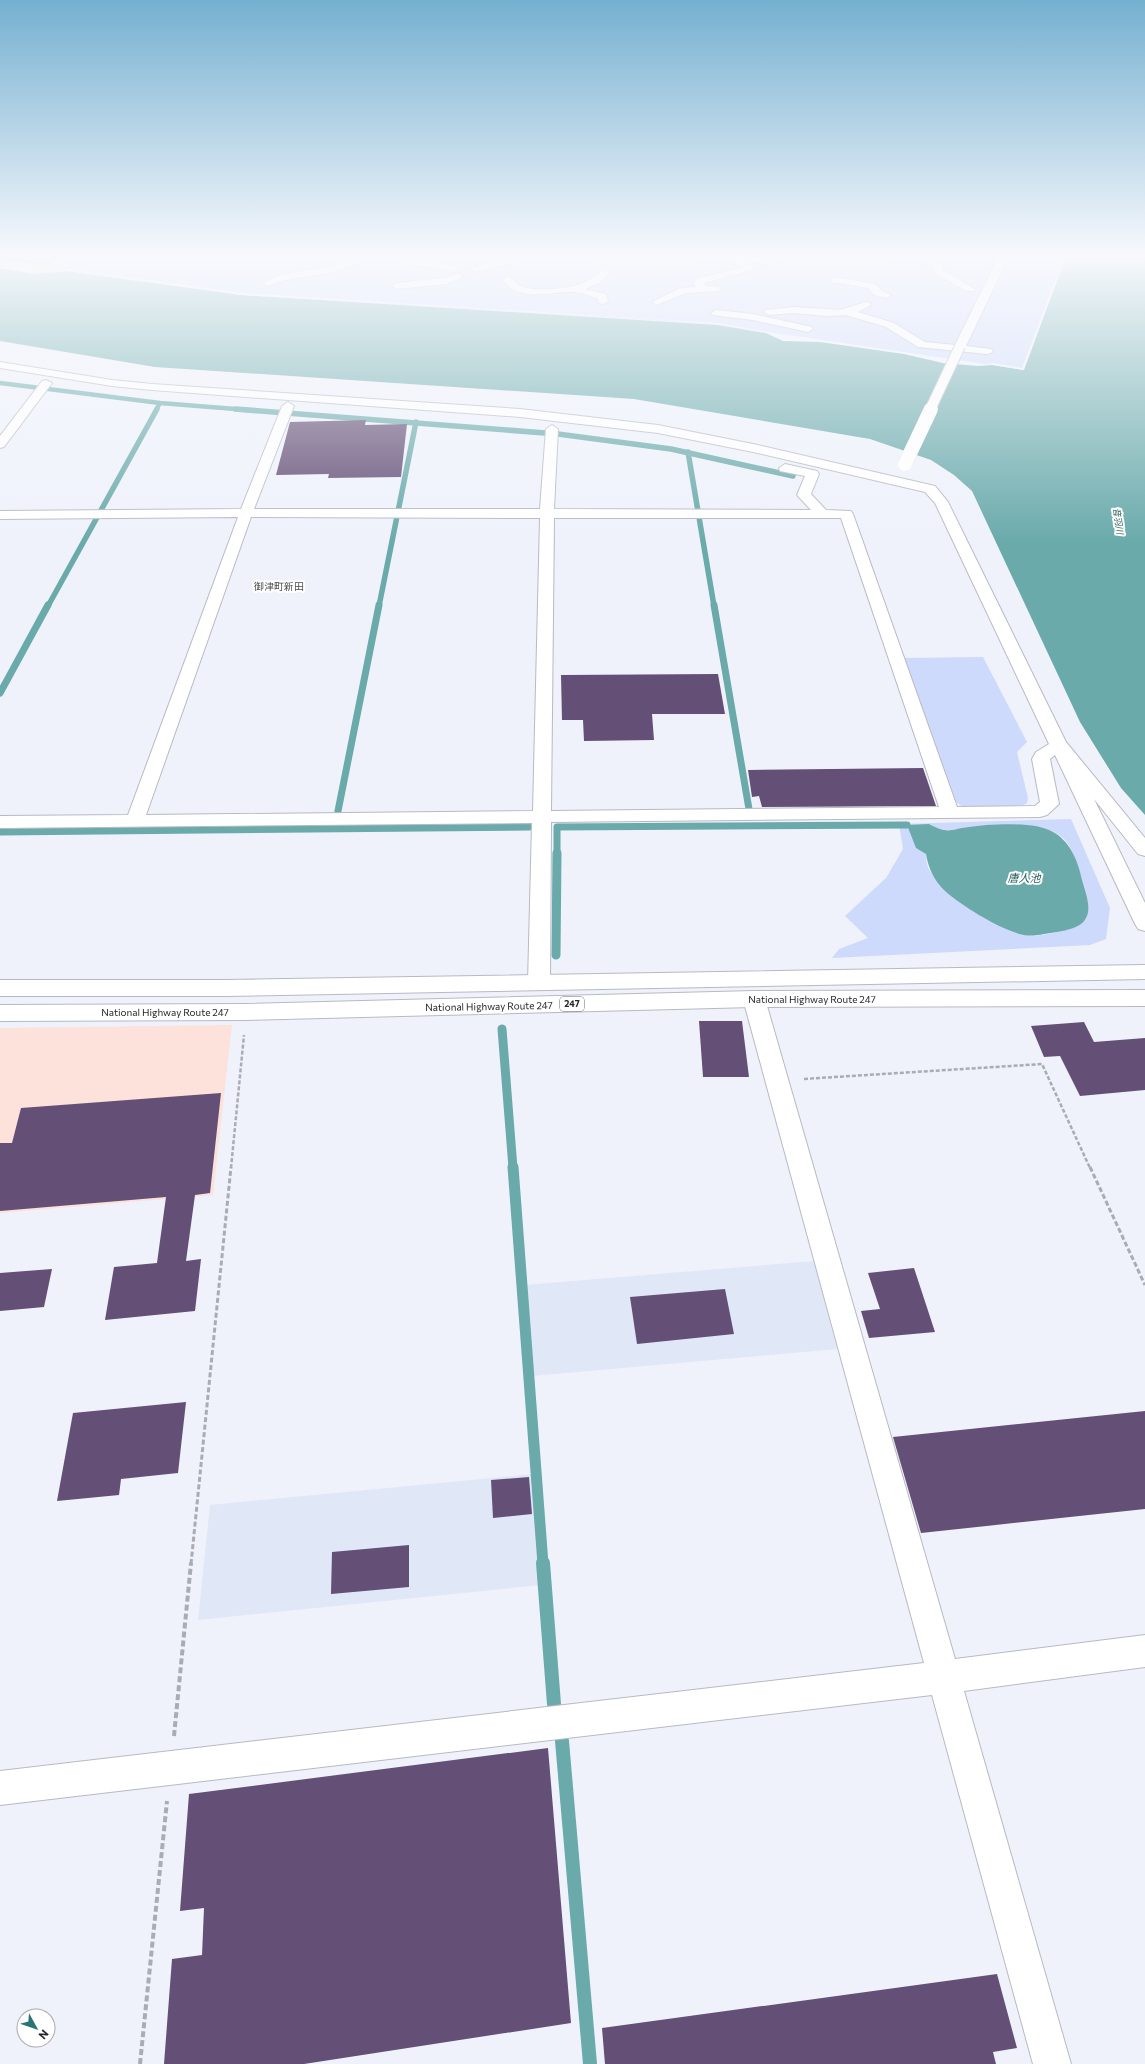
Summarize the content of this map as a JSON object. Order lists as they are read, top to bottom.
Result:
{
  "streets": {
    "main road": ["National Highway Route 247", "247"]
  },
  "districts": ["御津町新田"],
  "water": ["音羽川", "唐人池"],
  "north": "bottom right"
}
